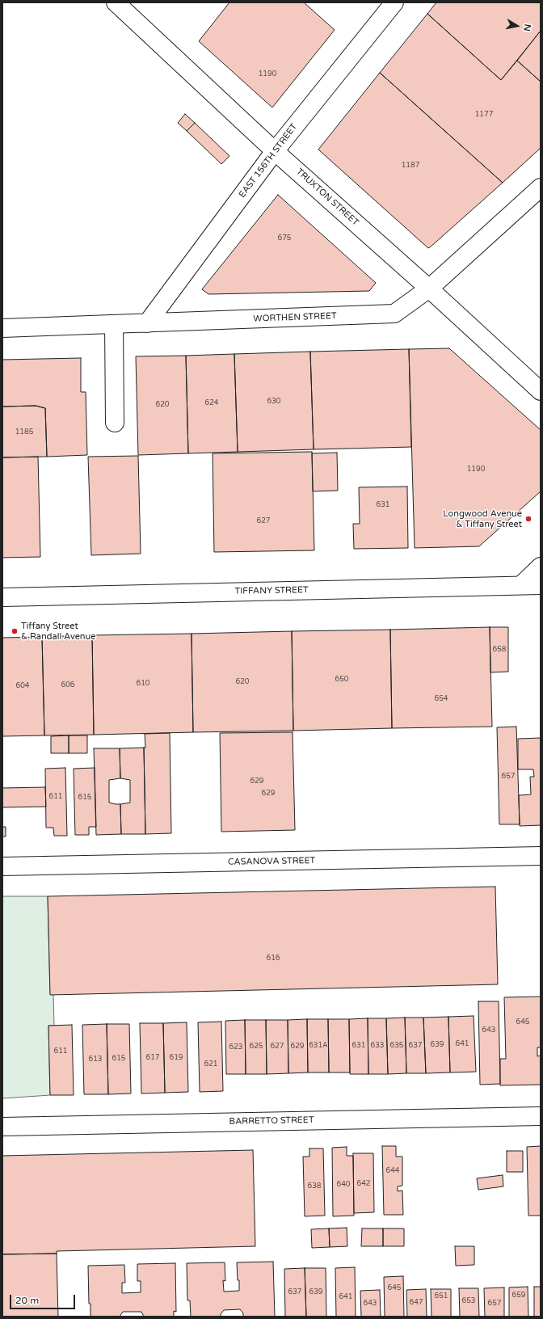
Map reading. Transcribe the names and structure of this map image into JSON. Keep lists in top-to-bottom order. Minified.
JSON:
{"streets":{"street":["EAST 156TH STREET","TRUXTON STREET","WORTHEN STREET","TIFFANY STREET","CASANOVA STREET","BARRETTO STREET"]},"crossings":[["EAST 156TH STREET","TRUXTON STREET"],["EAST 156TH STREET","WORTHEN STREET"],["TRUXTON STREET","WORTHEN STREET"]],"places":["Longwood Avenue & Tiffany Street","Tiffany Street & Randall Avenue"],"house_numbers":["1190","1177","1187","675","630","624","620","1185","1190","631","627","658","650","620","610","606","604","654","657","629","629","611","615","616","645","643","641","639","631A","631","633","635","637","625","627","629","623","611","617","619","615","613","621","644","642","640","638","645","637","639","659","651","641","653","647","643","657"],"scale_bar":"20 m","north":"right"}
